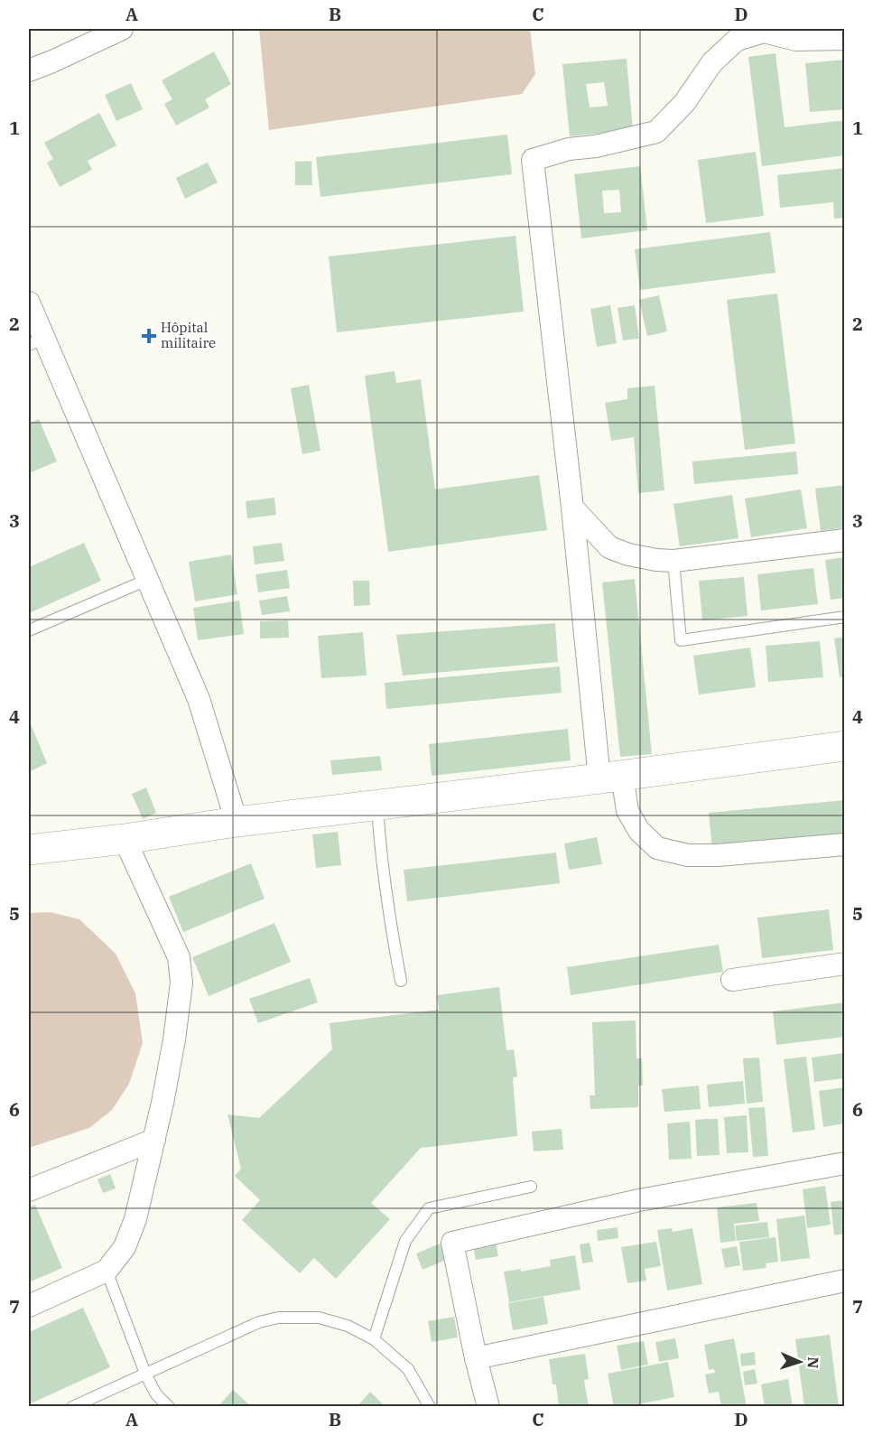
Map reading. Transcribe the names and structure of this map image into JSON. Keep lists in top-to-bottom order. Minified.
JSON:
{"places":{"health":["Hôpital militaire"]},"north":"right","grid":{"columns":["A","B","C","D"],"rows":["1","2","3","4","5","6","7"]}}
